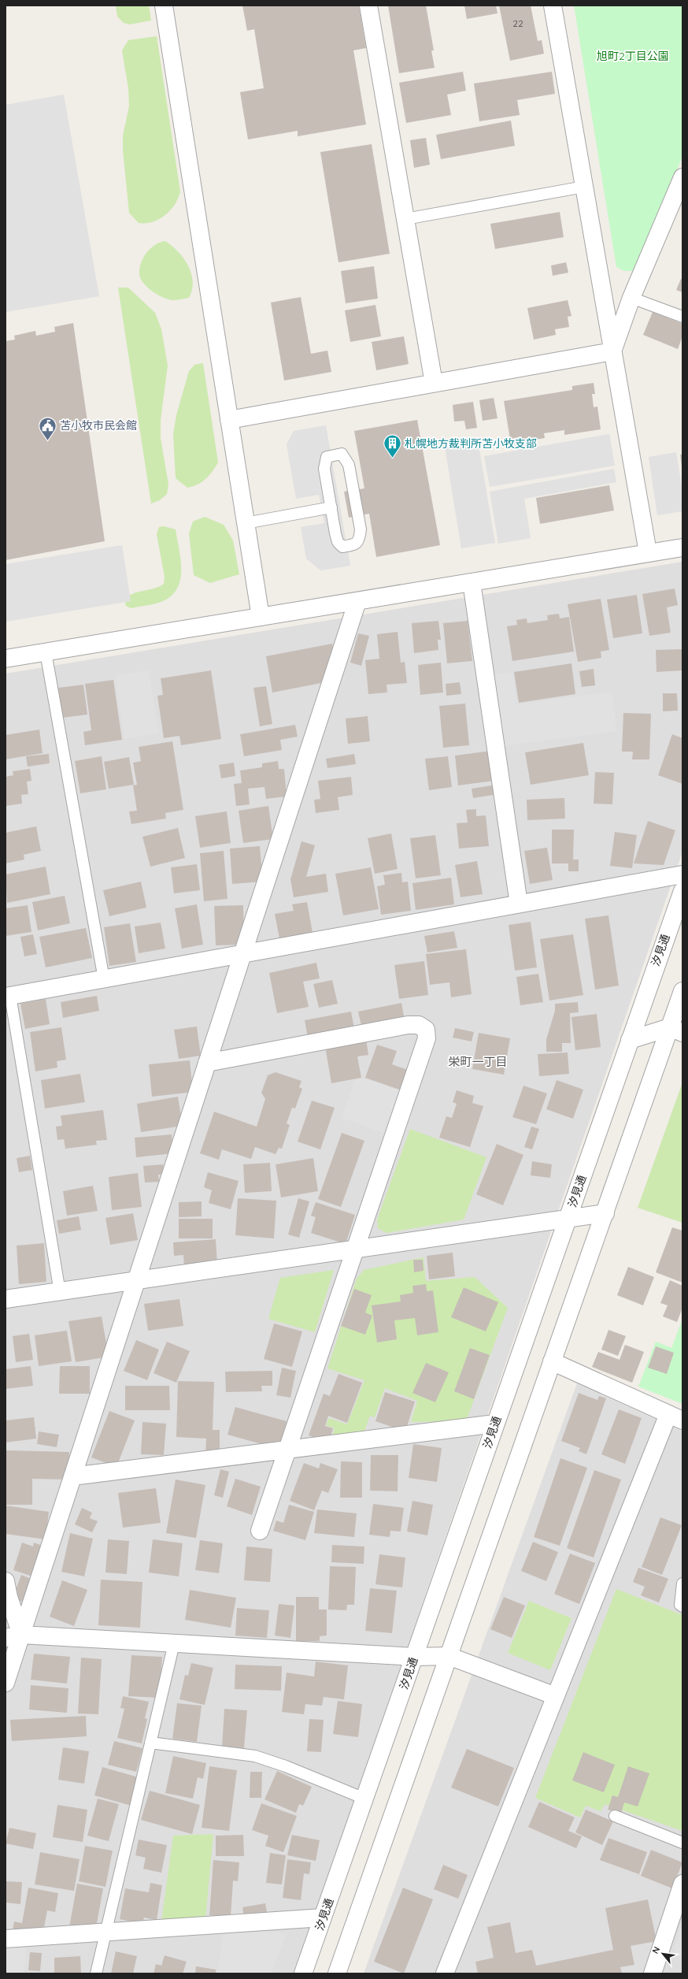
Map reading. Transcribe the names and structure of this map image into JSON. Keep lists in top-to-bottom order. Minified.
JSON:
{"streets":{"street":["汐見通"]},"districts":["栄町一丁目"],"parks":["旭町2丁目公園"],"places":{"public building":["苫小牧市民会館"],"building":["札幌地方裁判所苫小牧支部"]},"house_numbers":["22"],"north":"top left"}
